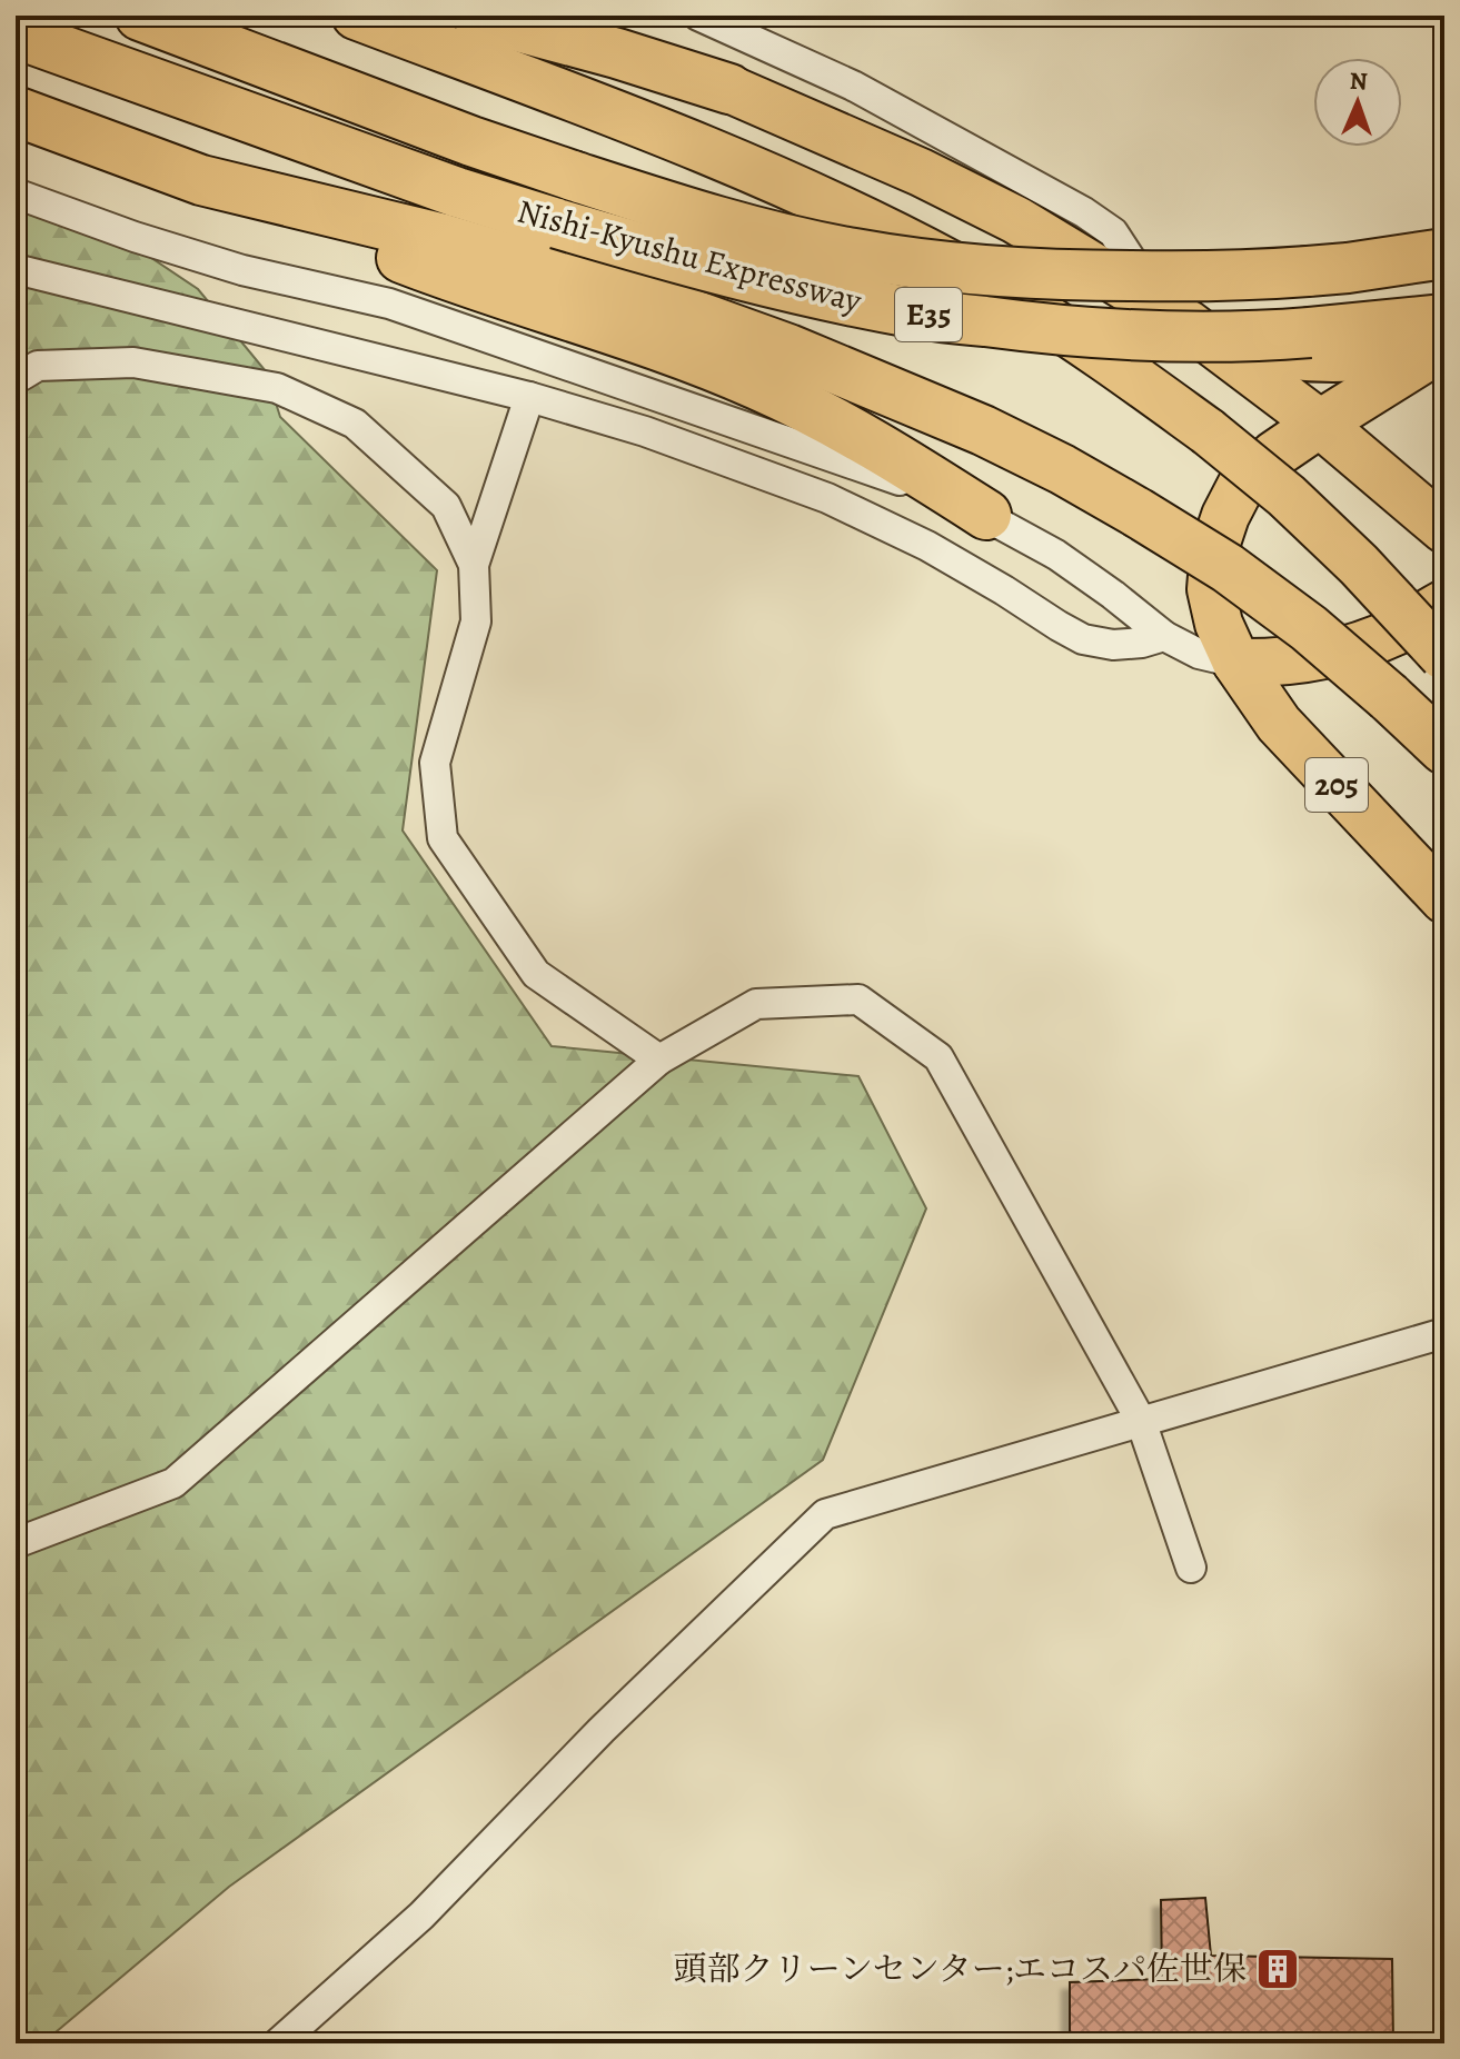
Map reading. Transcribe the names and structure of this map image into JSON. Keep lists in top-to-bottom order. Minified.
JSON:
{"streets":{"highway":["Nishi-Kyushu Expressway","E35","205"]},"places":{"building":["頭部クリーンセンター;エコスパ佐世保"]},"north":"top"}
